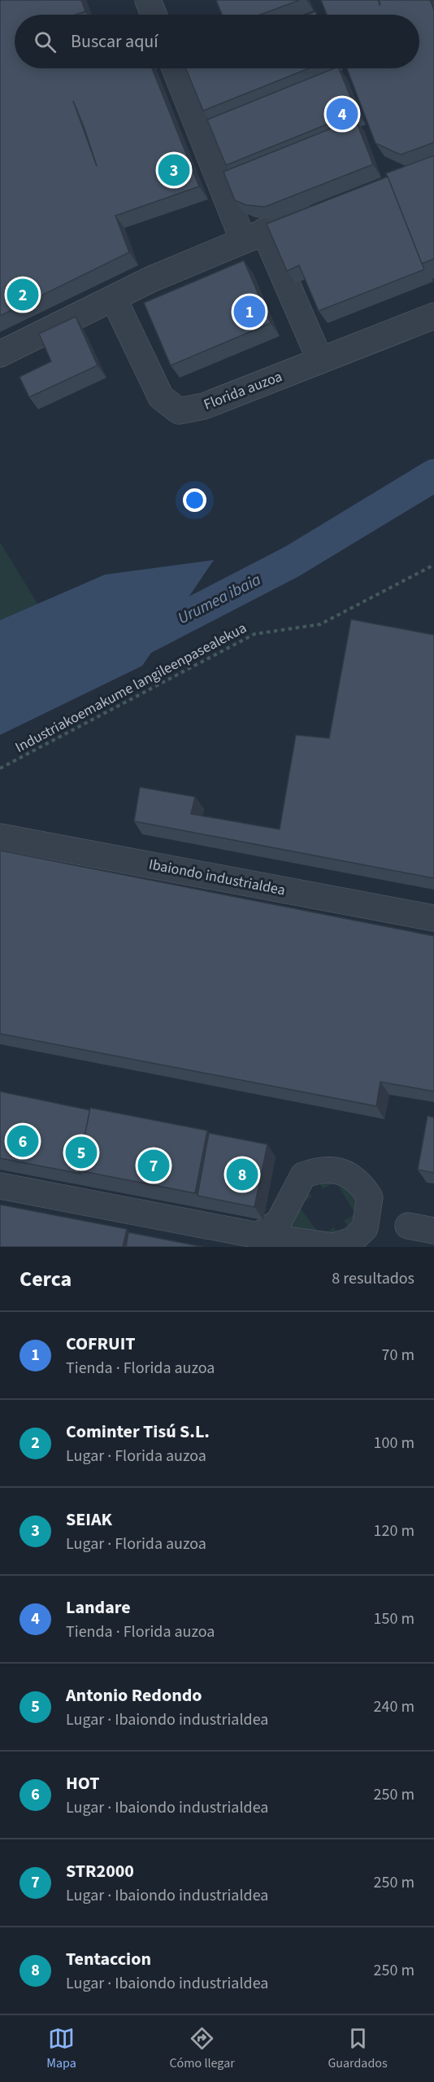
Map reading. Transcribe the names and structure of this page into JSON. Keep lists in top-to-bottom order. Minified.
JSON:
{"streets":{"street":["Florida auzoa","Ibaiondo industrialdea"],"path":["Industriakoemakume langileenpasealekua"]},"water":["Urumea ibaia"],"page":{"search":"Buscar aquí","pins":["4","3","2","1","6","5","7","8"],"heading":["Cerca","8 resultados"],"list":[{"mark":"1","name":"COFRUIT","note":"Tienda · Florida auzoa","value":"70 m"},{"mark":"2","name":"Cominter Tisú S.L.","note":"Lugar · Florida auzoa","value":"100 m"},{"mark":"3","name":"SEIAK","note":"Lugar · Florida auzoa","value":"120 m"},{"mark":"4","name":"Landare","note":"Tienda · Florida auzoa","value":"150 m"},{"mark":"5","name":"Antonio Redondo","note":"Lugar · Ibaiondo industrialdea","value":"240 m"},{"mark":"6","name":"HOT","note":"Lugar · Ibaiondo industrialdea","value":"250 m"},{"mark":"7","name":"STR2000","note":"Lugar · Ibaiondo industrialdea","value":"250 m"},{"mark":"8","name":"Tentaccion","note":"Lugar · Ibaiondo industrialdea","value":"250 m"}],"nav":["Mapa","Cómo llegar","Guardados"]}}
